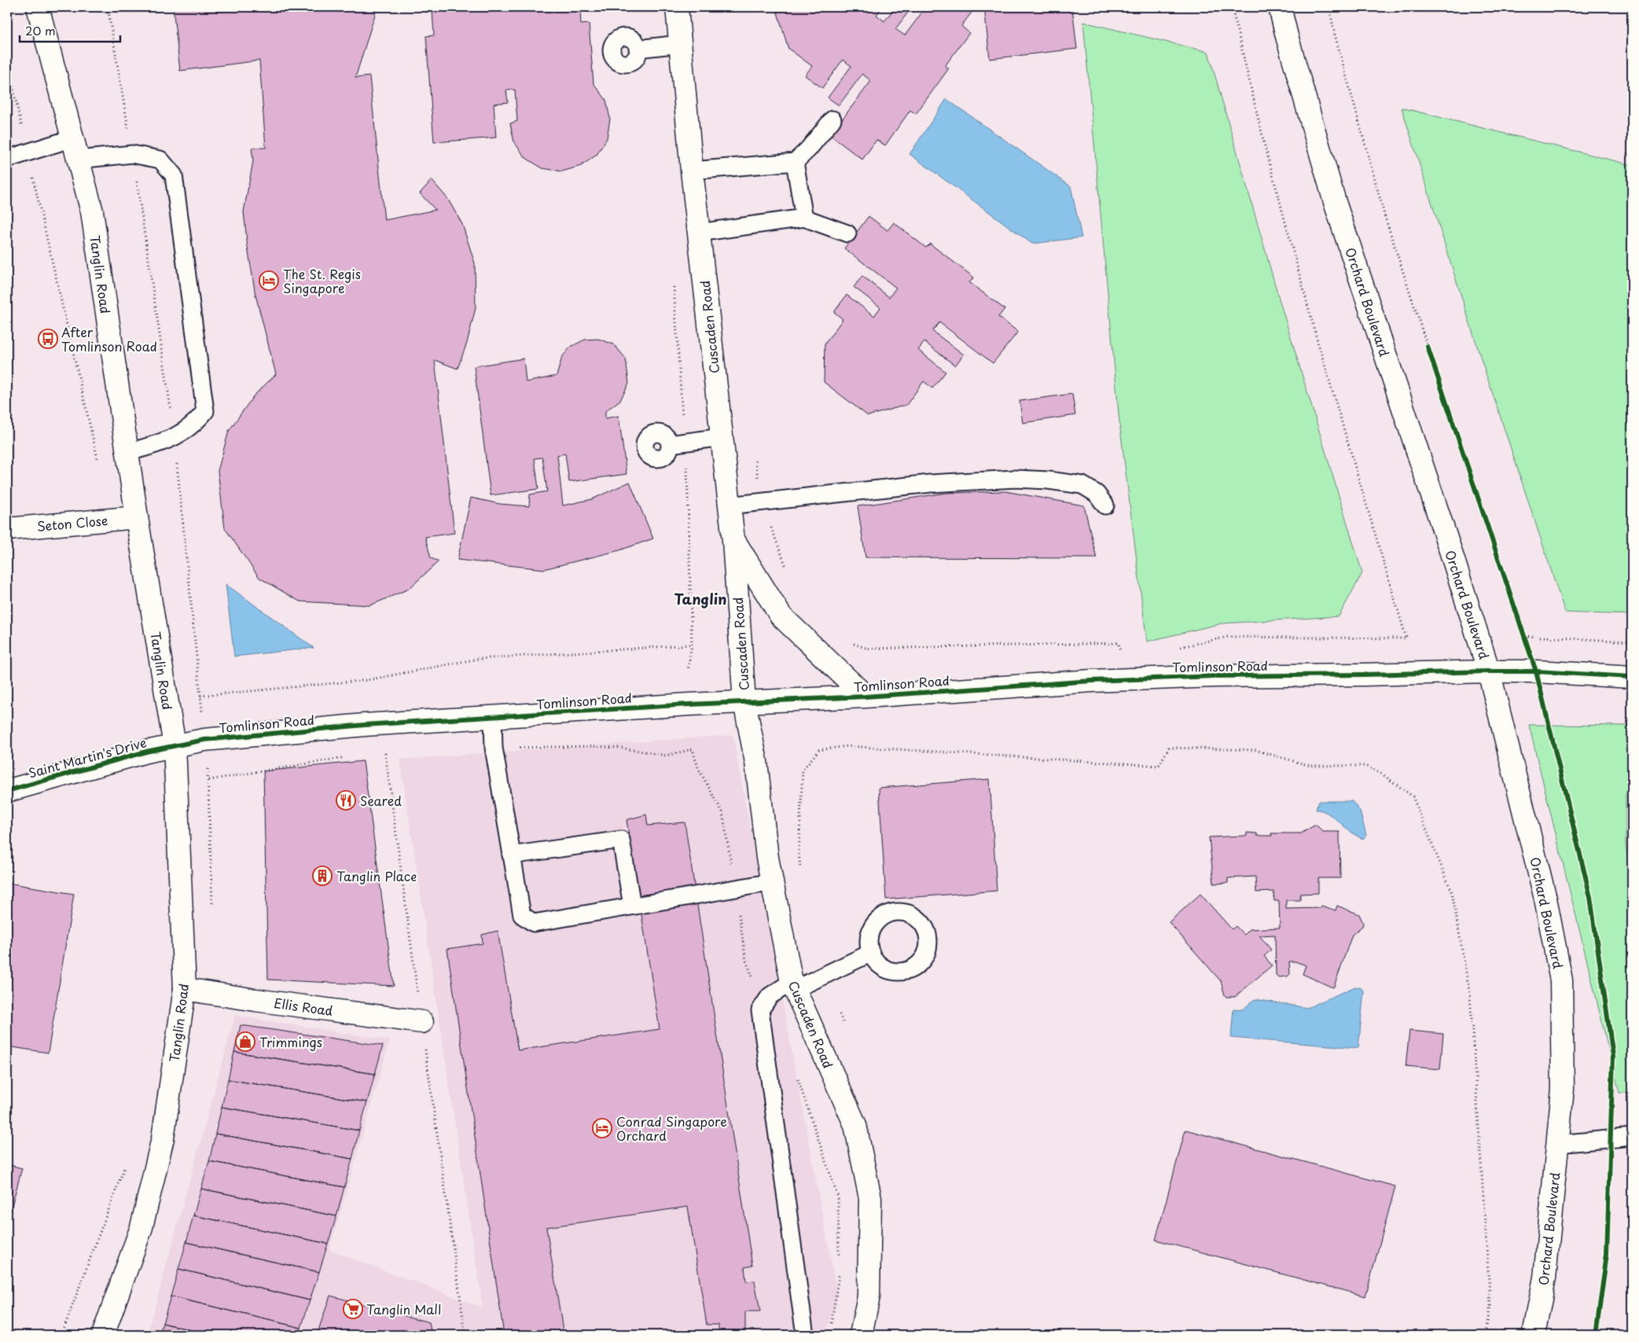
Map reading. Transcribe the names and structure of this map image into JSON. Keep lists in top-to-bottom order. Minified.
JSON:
{"streets":{"street":["Tanglin Road","Orchard Boulevard","Cuscaden Road","Seton Close","Tomlinson Road","Saint Martin's Drive","Ellis Road"]},"crossings":[["Tanglin Road","Seton Close"],["Tanglin Road","Tomlinson Road"],["Tanglin Road","Saint Martin's Drive"],["Tanglin Road","Ellis Road"],["Orchard Boulevard","Tomlinson Road"],["Cuscaden Road","Tomlinson Road"],["Tomlinson Road","Saint Martin's Drive"]],"districts":["Tanglin"],"places":{"hotel":["The St. Regis Singapore","Conrad Singapore Orchard"],"bus stop":["After Tomlinson Road"],"restaurant":["Seared"],"building":["Tanglin Place"],"shop":["Trimmings"],"supermarket":["Tanglin Mall"]},"scale_bar":"20 m"}
